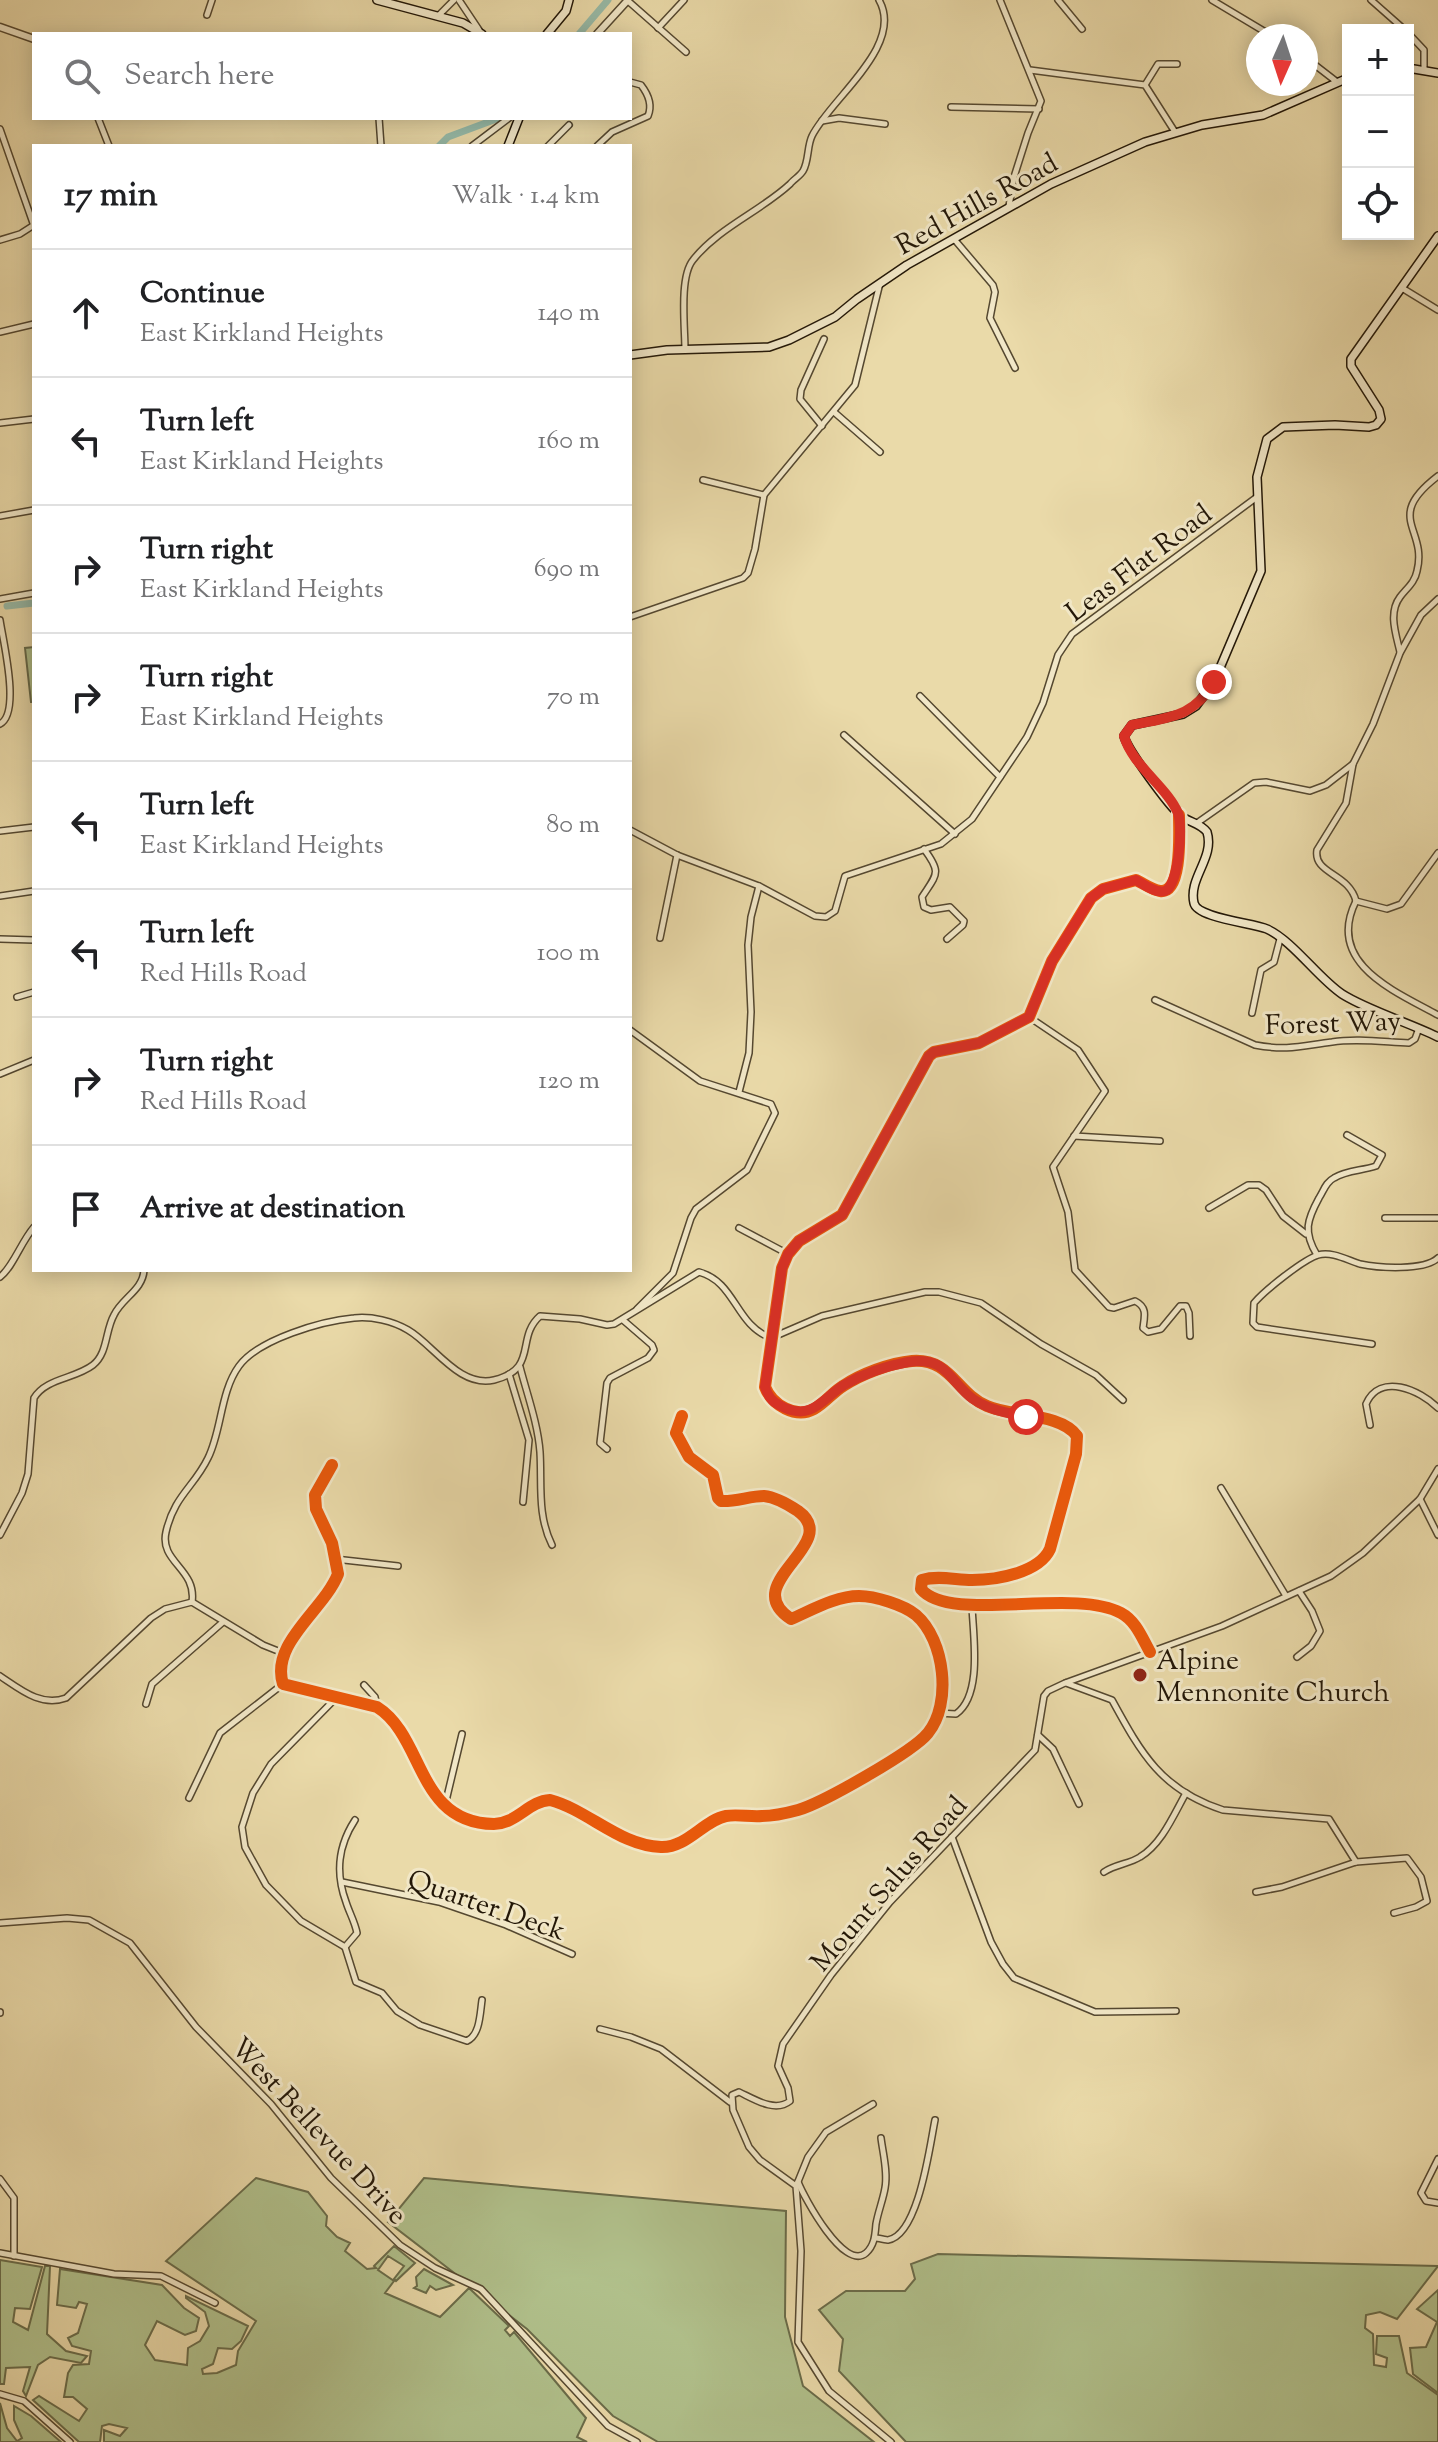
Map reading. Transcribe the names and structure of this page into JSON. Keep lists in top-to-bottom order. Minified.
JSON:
{"streets":{"main road":["Red Hills Road"],"street":["Leas Flat Road","Forest Way","Mount Salus Road","Quarter Deck","West Bellevue Drive"]},"places":["Alpine Mennonite Church"],"north":"bottom","page":{"map_buttons":["+","−"],"search":"Search here","heading":["17 min","Walk · 1.4 km"],"list":[["Continue","East Kirkland Heights","140 m"],["Turn left","East Kirkland Heights","160 m"],["Turn right","East Kirkland Heights","690 m"],["Turn right","East Kirkland Heights","70 m"],["Turn left","East Kirkland Heights","80 m"],["Turn left","Red Hills Road","100 m"],["Turn right","Red Hills Road","120 m"],"Arrive at destination"]}}
